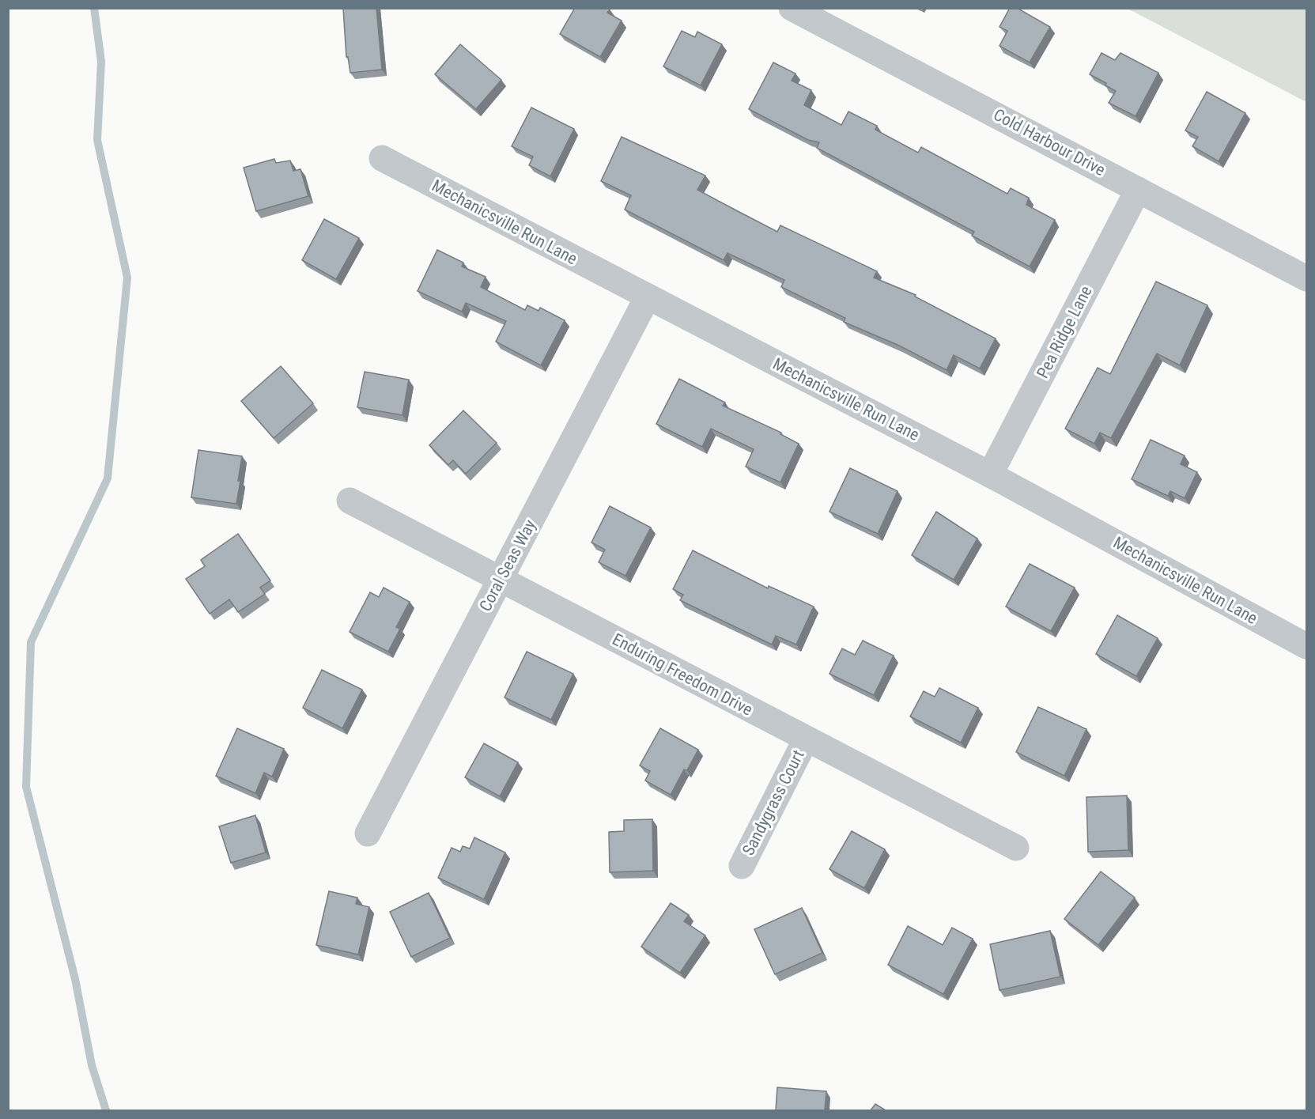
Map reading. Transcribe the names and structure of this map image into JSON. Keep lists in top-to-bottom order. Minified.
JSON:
{"streets":{"street":["Cold Harbour Drive","Mechanicsville Run Lane","Pea Ridge Lane","Coral Seas Way","Enduring Freedom Drive","Sandygrass Court"]},"crossings":[["Cold Harbour Drive","Pea Ridge Lane"],["Mechanicsville Run Lane","Pea Ridge Lane"],["Mechanicsville Run Lane","Coral Seas Way"],["Coral Seas Way","Enduring Freedom Drive"],["Enduring Freedom Drive","Sandygrass Court"]]}
